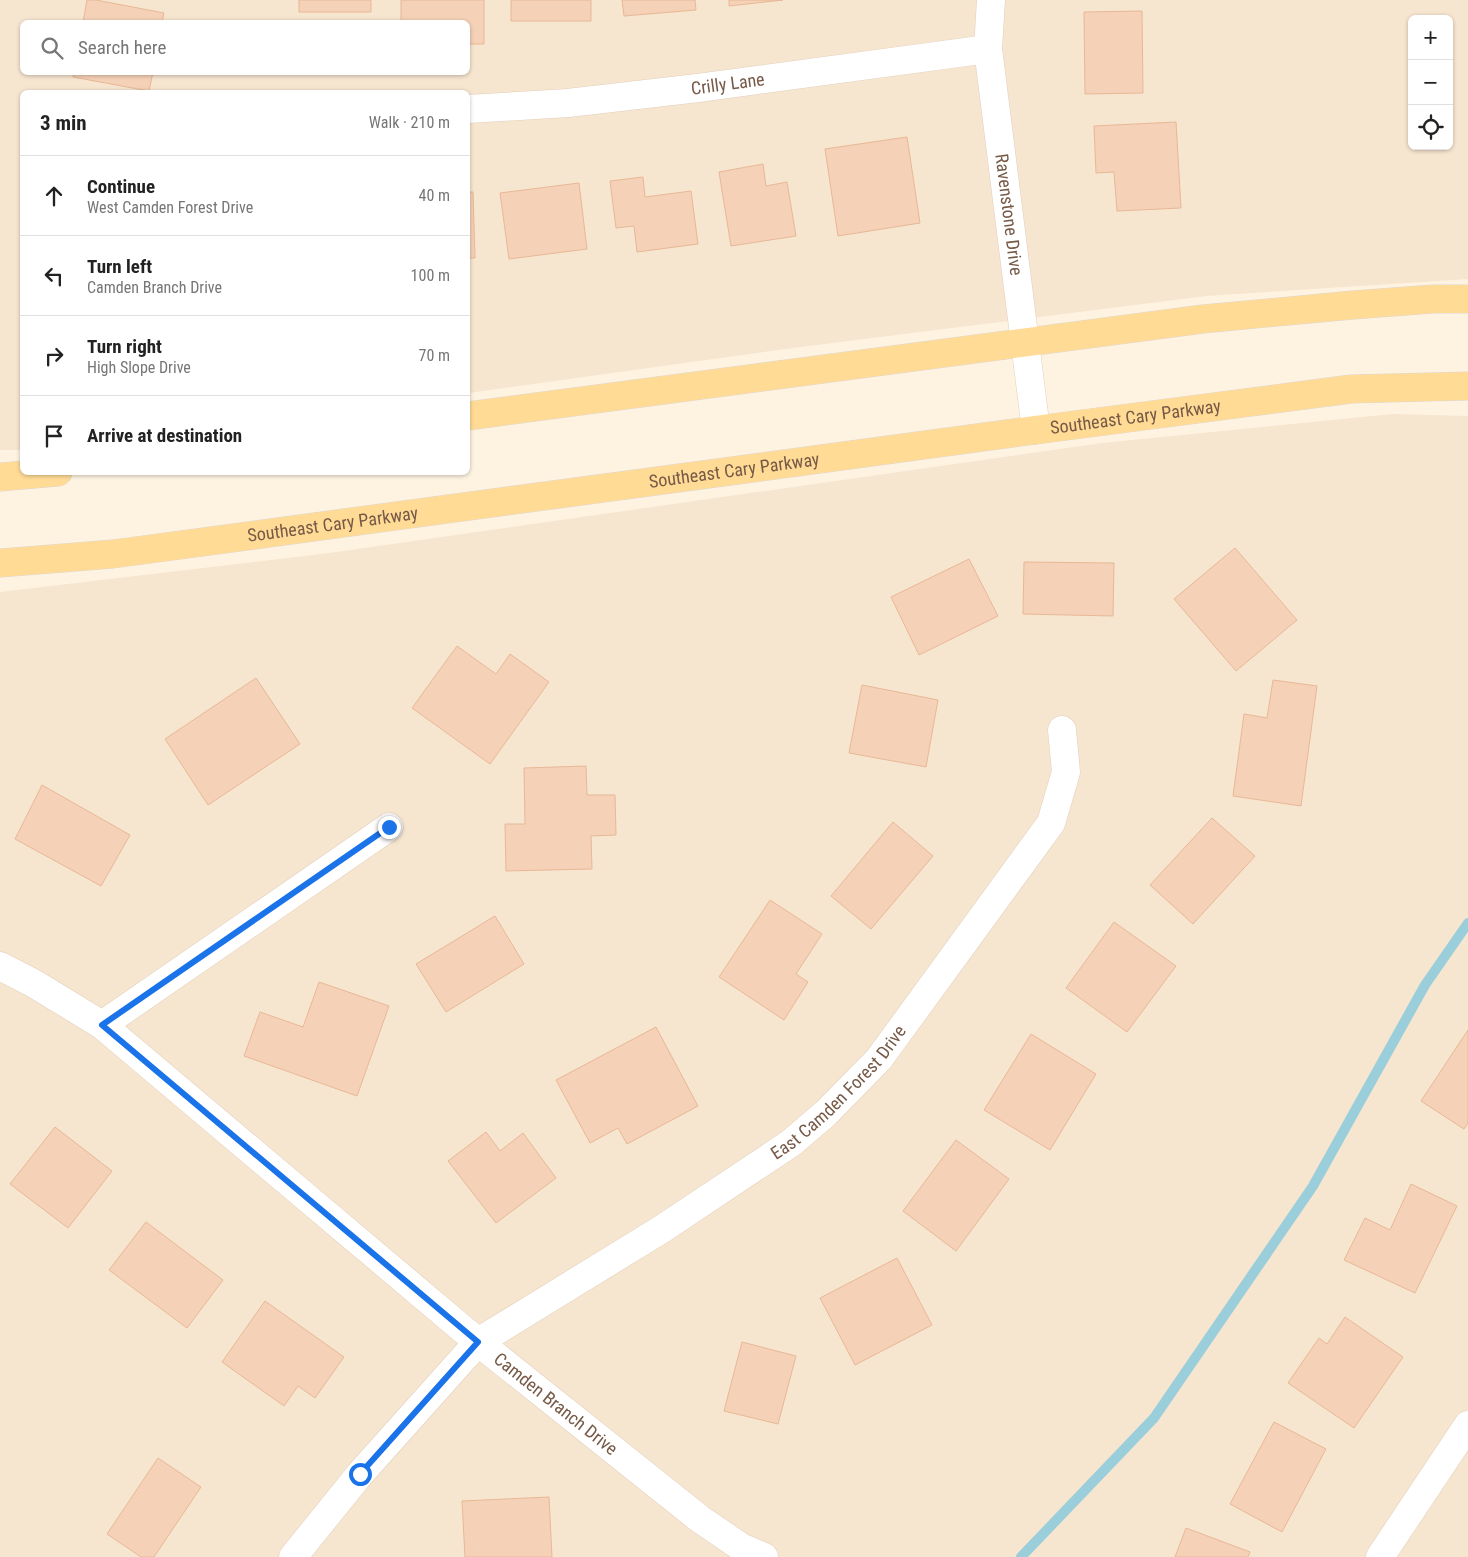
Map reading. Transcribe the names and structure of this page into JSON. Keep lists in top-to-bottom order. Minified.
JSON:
{"streets":{"main road":["Southeast Cary Parkway"],"street":["Crilly Lane","Ravenstone Drive","East Camden Forest Drive","Camden Branch Drive"]},"crossings":[["Crilly Lane","Ravenstone Drive"],["Ravenstone Drive","Southeast Cary Parkway"],["East Camden Forest Drive","Camden Branch Drive"]],"page":{"map_buttons":["+","−"],"search":"Search here","heading":["3 min","Walk · 210 m"],"list":[["Continue","West Camden Forest Drive","40 m"],["Turn left","Camden Branch Drive","100 m"],["Turn right","High Slope Drive","70 m"],"Arrive at destination"]}}
